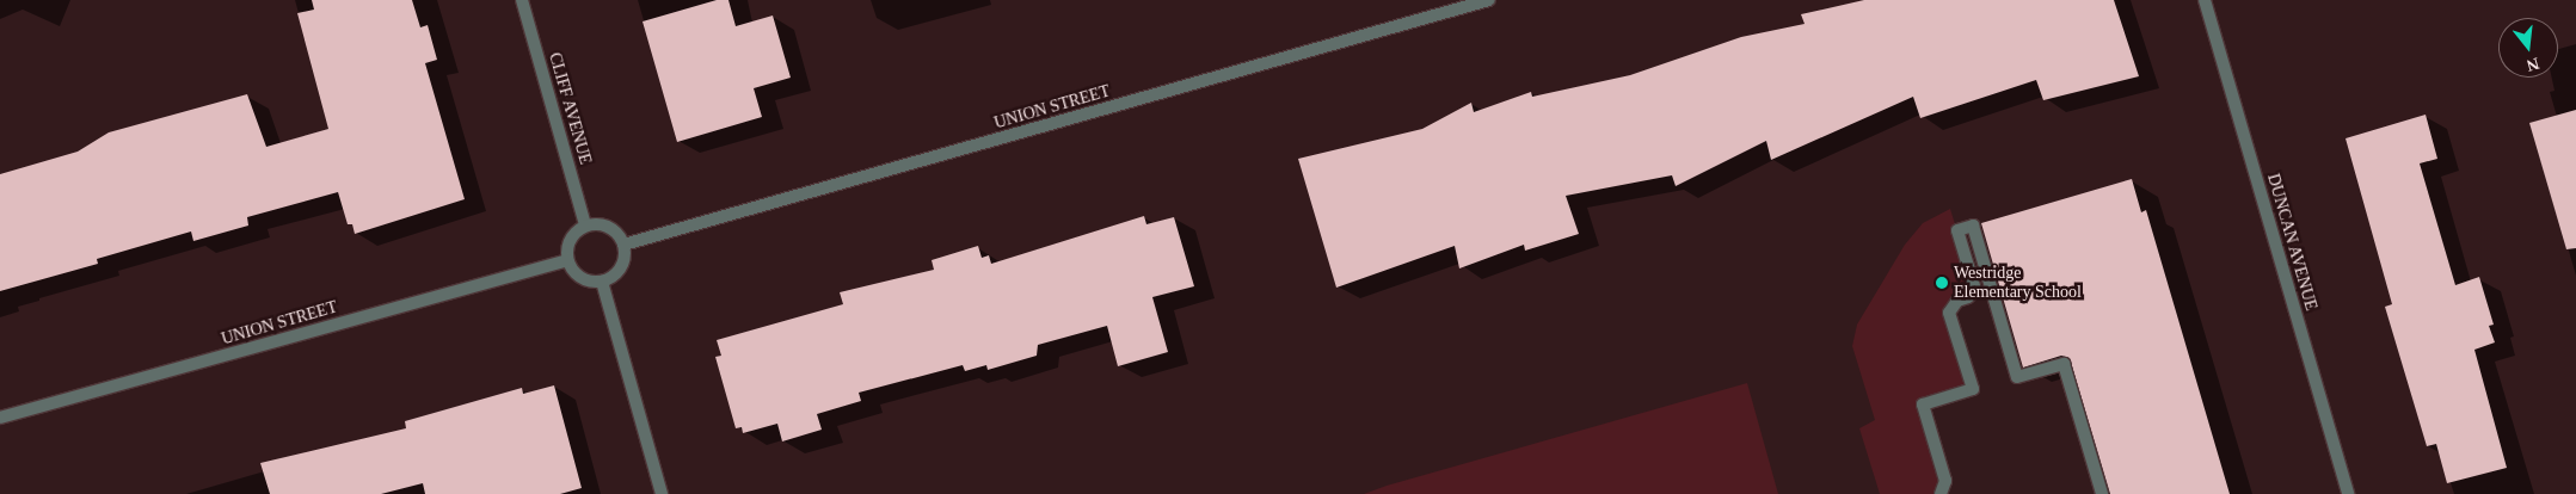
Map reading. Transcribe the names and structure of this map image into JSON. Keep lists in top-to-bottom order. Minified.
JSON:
{"streets":{"street":["UNION STREET","CLIFF AVENUE","DUNCAN AVENUE"]},"crossings":[["UNION STREET","CLIFF AVENUE"]],"places":["Westridge Elementary School"],"north":"bottom"}
